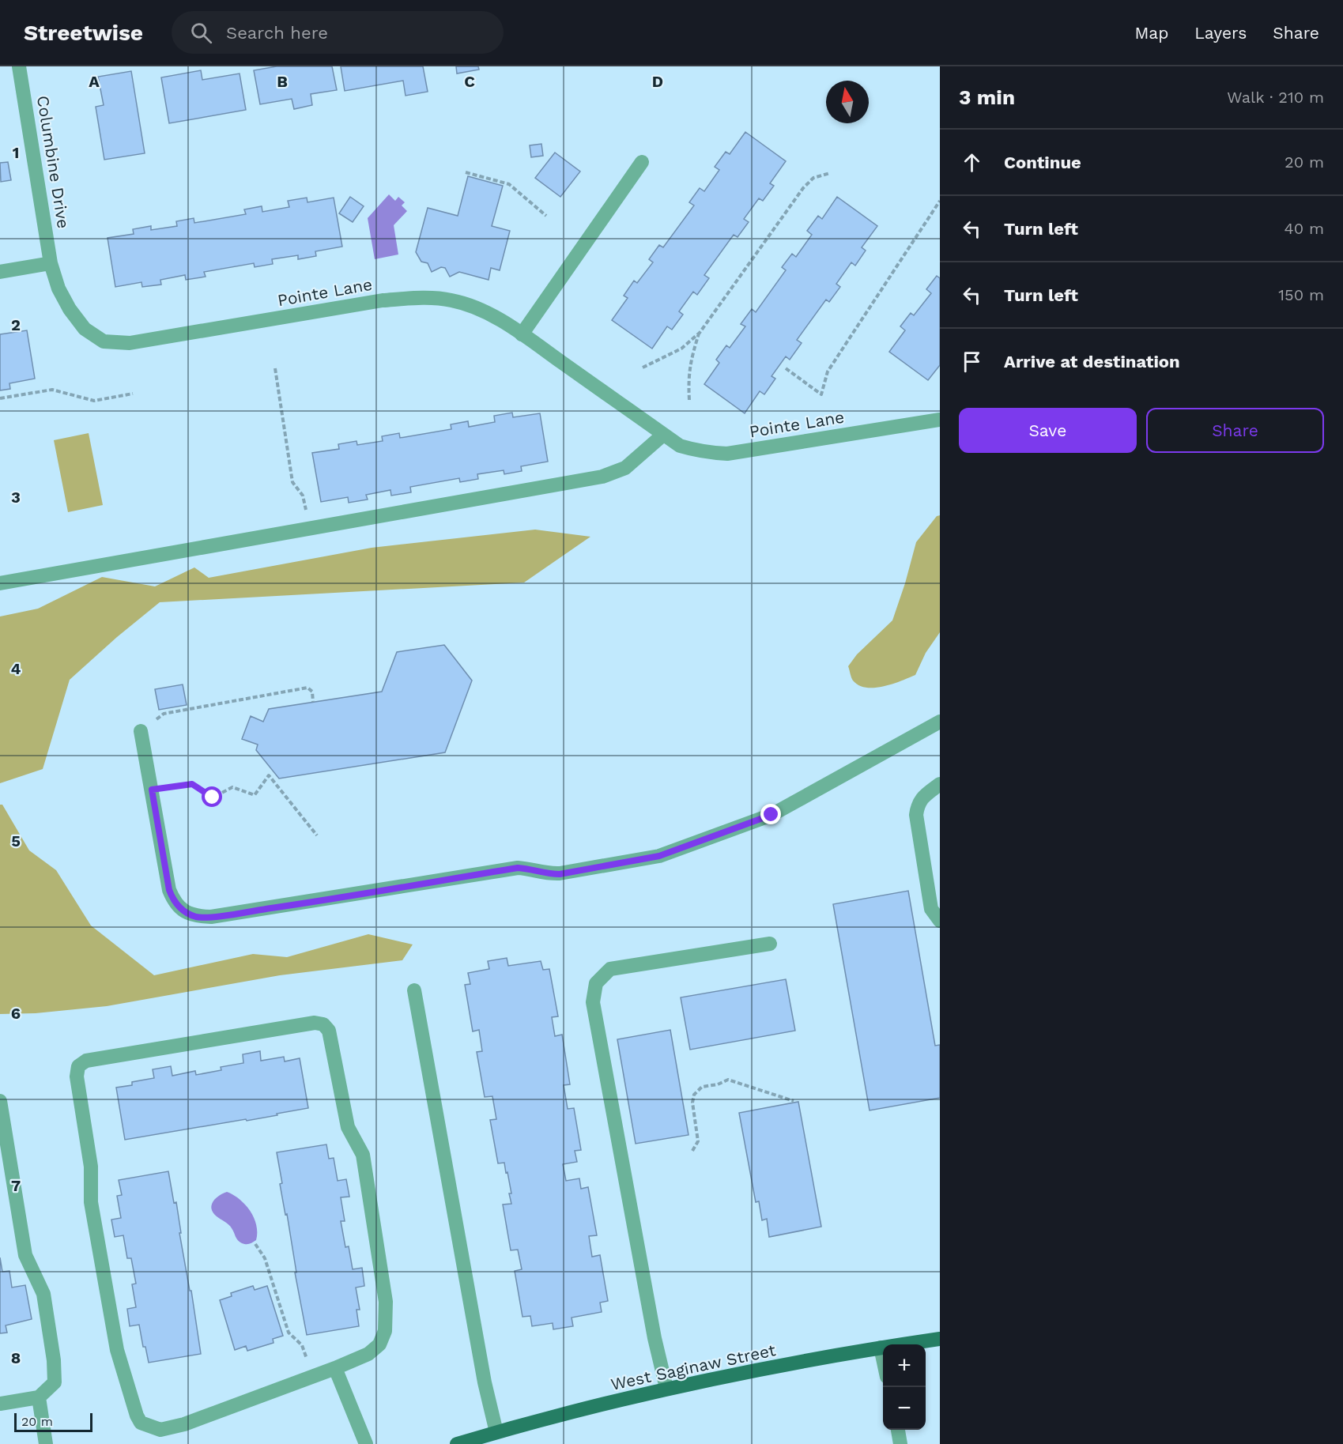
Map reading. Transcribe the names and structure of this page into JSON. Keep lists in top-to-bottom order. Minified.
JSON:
{"streets":{"main road":["West Saginaw Street"],"street":["Columbine Drive","Pointe Lane"]},"crossings":[["Columbine Drive","Pointe Lane"]],"scale_bar":"20 m","north":"top","page":{"header":"Streetwise","search":"Search here","nav":["Map","Layers","Share"],"heading":["3 min","Walk · 210 m"],"list":[["Continue","20 m"],["Turn left","40 m"],["Turn left","150 m"],"Arrive at destination"],"buttons":["Save","Share"],"map_buttons":["+","−"],"scale":"20 m"},"grid":{"columns":["A","B","C","D"],"rows":["1","2","3","4","5","6","7","8"]}}
